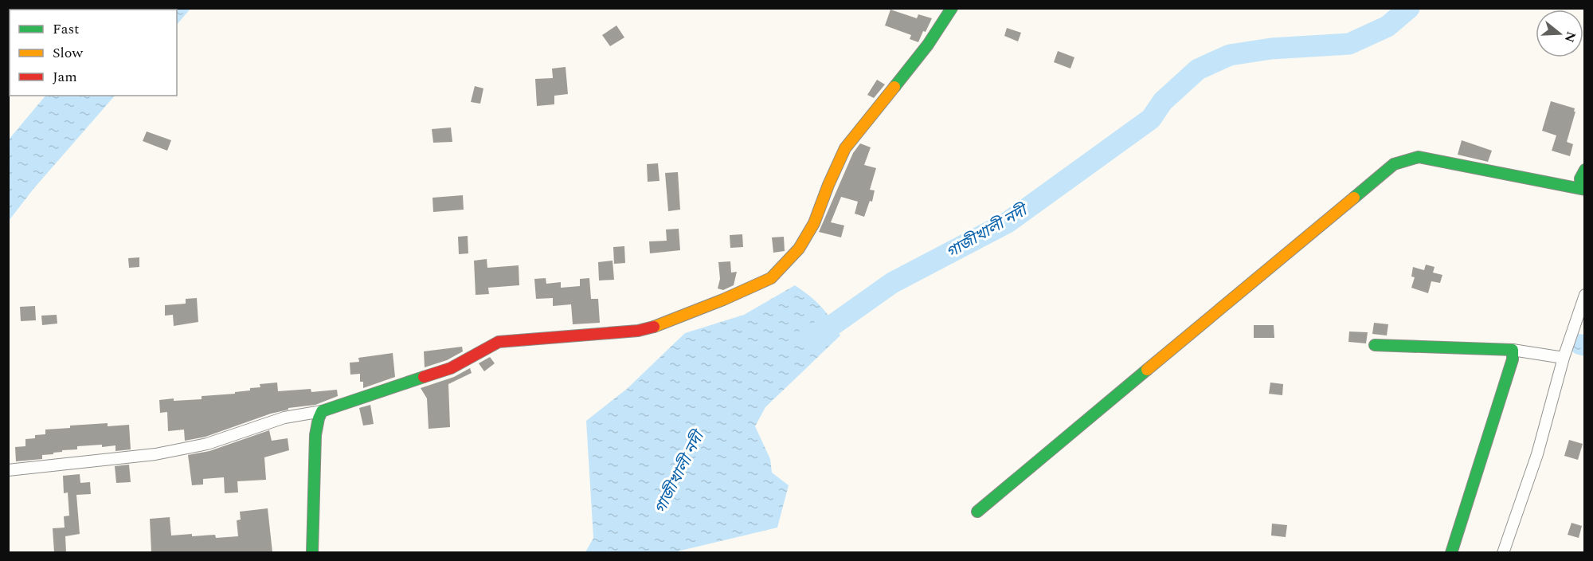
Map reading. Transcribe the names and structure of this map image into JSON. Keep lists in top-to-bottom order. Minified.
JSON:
{"water":["গাজীখালী নদী"],"legend":["Fast","Slow","Jam"],"north":"right"}
